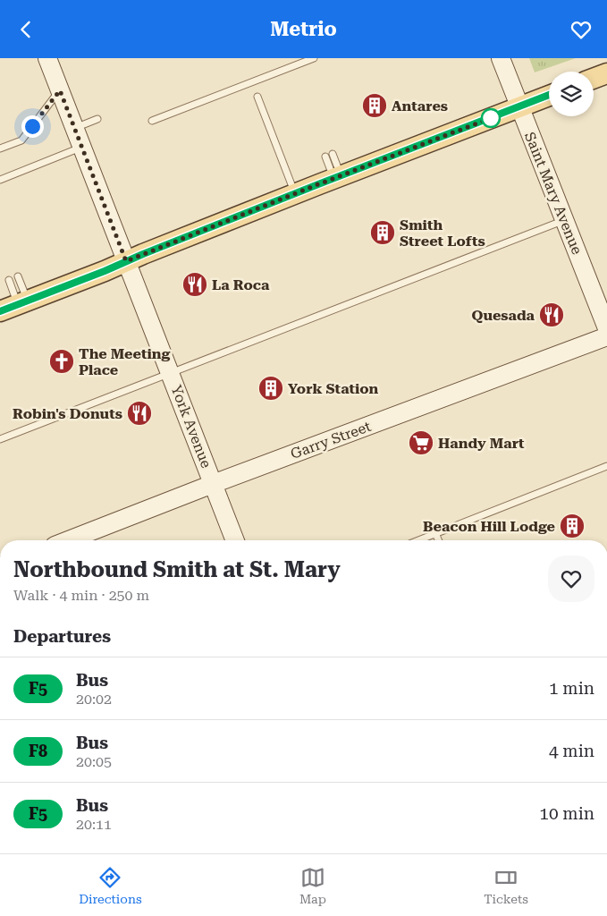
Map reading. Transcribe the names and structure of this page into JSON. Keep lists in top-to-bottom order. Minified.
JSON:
{"streets":{"main road":["Saint Mary Avenue","York Avenue","Garry Street"]},"crossings":[["York Avenue","Garry Street"]],"places":{"building":["Antares","Smith Street Lofts","York Station","Beacon Hill Lodge"],"restaurant":["La Roca","Quesada","Robin's Donuts"],"church":["The Meeting Place"],"supermarket":["Handy Mart"]},"lines":["bus line F5"],"page":{"header":"Metrio","heading":[["Northbound Smith at St. Mary","Walk · 4 min · 250 m"],"Departures"],"list":[{"mark":"F5","name":"Bus","note":"20:02","value":"1 min"},{"mark":"F8","name":"Bus","note":"20:05","value":"4 min"},{"mark":"F5","name":"Bus","note":"20:11","value":"10 min"}],"tabs":["Directions","Map","Tickets"]}}
